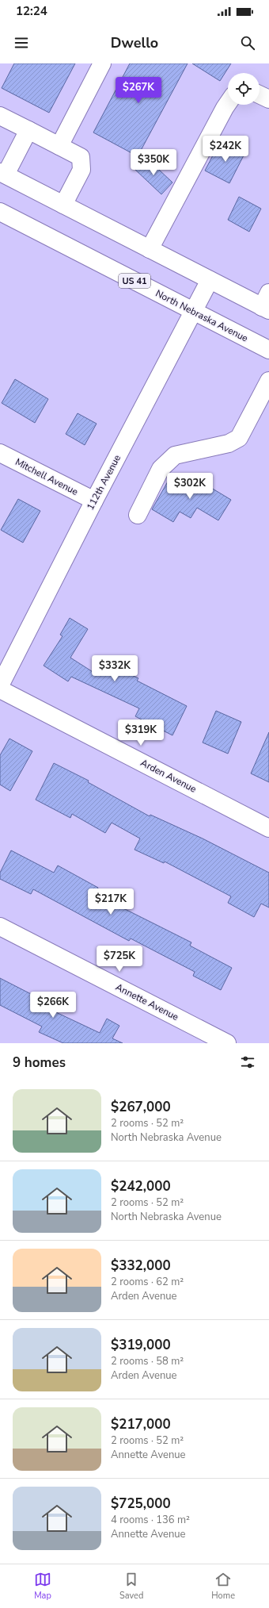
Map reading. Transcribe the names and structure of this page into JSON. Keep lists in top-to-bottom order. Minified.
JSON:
{"streets":{"street":["US 41","North Nebraska Avenue","Mitchell Avenue","112th Avenue","Arden Avenue","Annette Avenue"]},"crossings":[["North Nebraska Avenue","112th Avenue"],["Mitchell Avenue","112th Avenue"]],"page":{"status":"12:24","header":"Dwello","price":["$267K","$242K","$350K","$302K","$332K","$319K","$217K","$725K","$266K"],"heading":"9 homes","list":[{"name":"$267,000","note":"2 rooms · 52 m² · North Nebraska Avenue"},{"name":"$242,000","note":"2 rooms · 52 m² · North Nebraska Avenue"},{"name":"$332,000","note":"2 rooms · 62 m² · Arden Avenue"},{"name":"$319,000","note":"2 rooms · 58 m² · Arden Avenue"},{"name":"$217,000","note":"2 rooms · 52 m² · Annette Avenue"},{"name":"$725,000","note":"4 rooms · 136 m² · Annette Avenue"}],"tabs":["Map","Saved","Home"]}}
